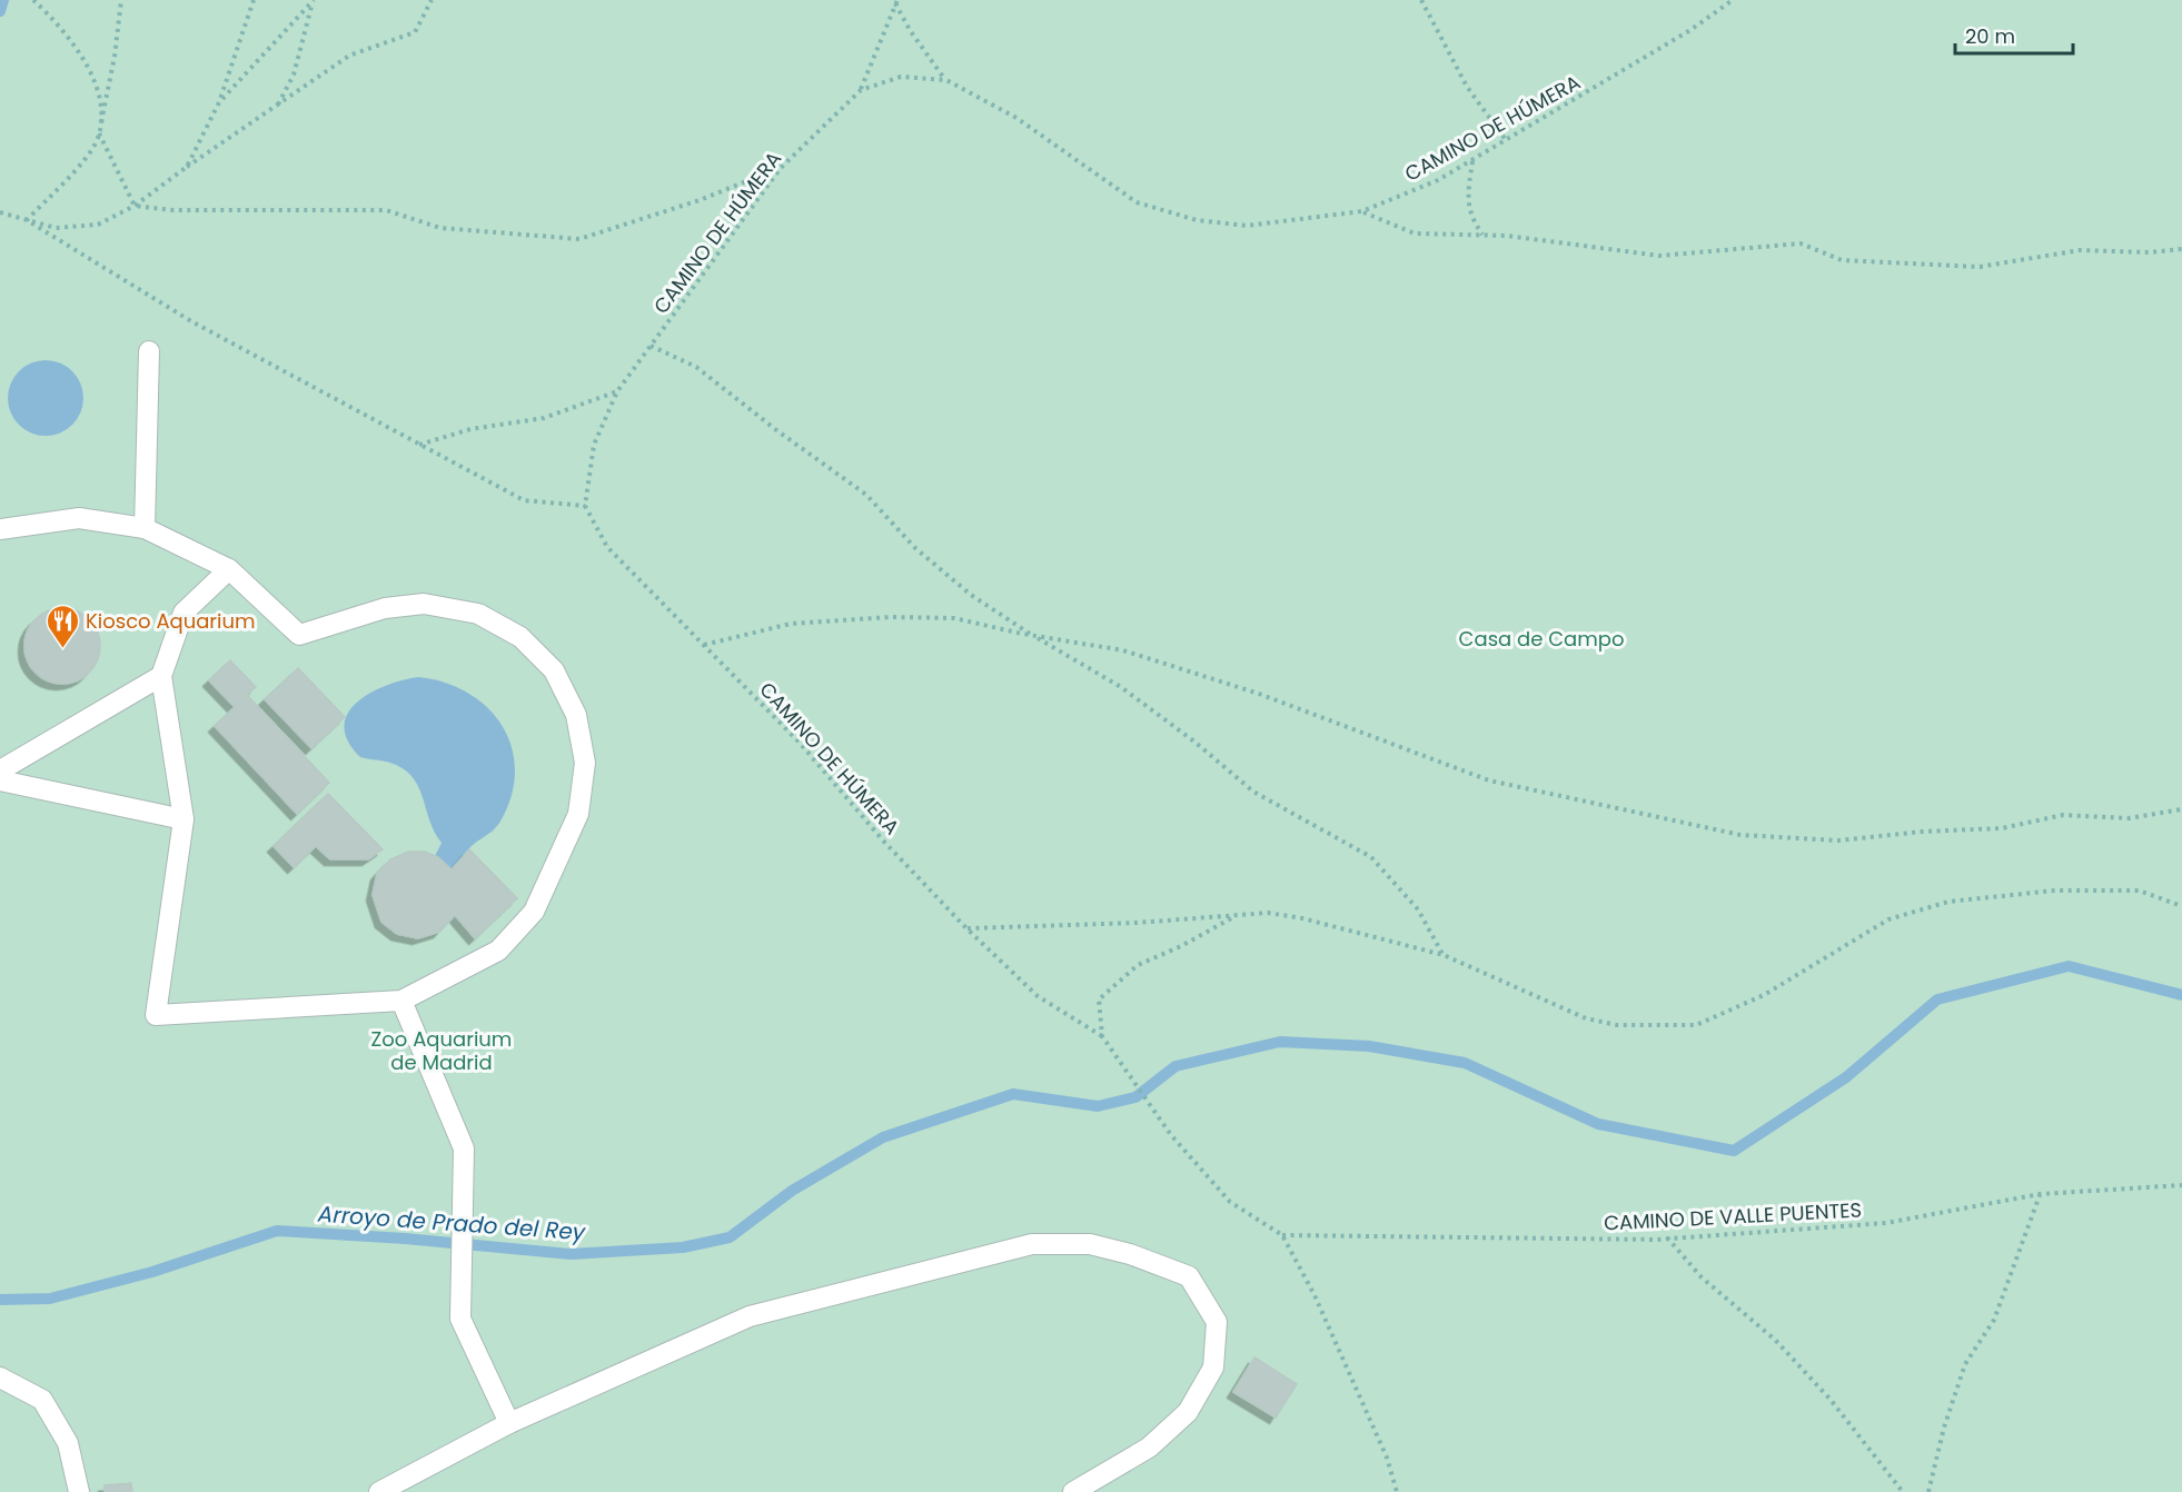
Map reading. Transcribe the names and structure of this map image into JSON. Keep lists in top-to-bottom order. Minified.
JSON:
{"streets":{"path":["CAMINO DE HÚMERA","CAMINO DE VALLE PUENTES"]},"water":["Arroyo de Prado del Rey"],"parks":["Casa de Campo","Zoo Aquarium de Madrid"],"places":{"restaurant":["Kiosco Aquarium"]},"scale_bar":"20 m"}
